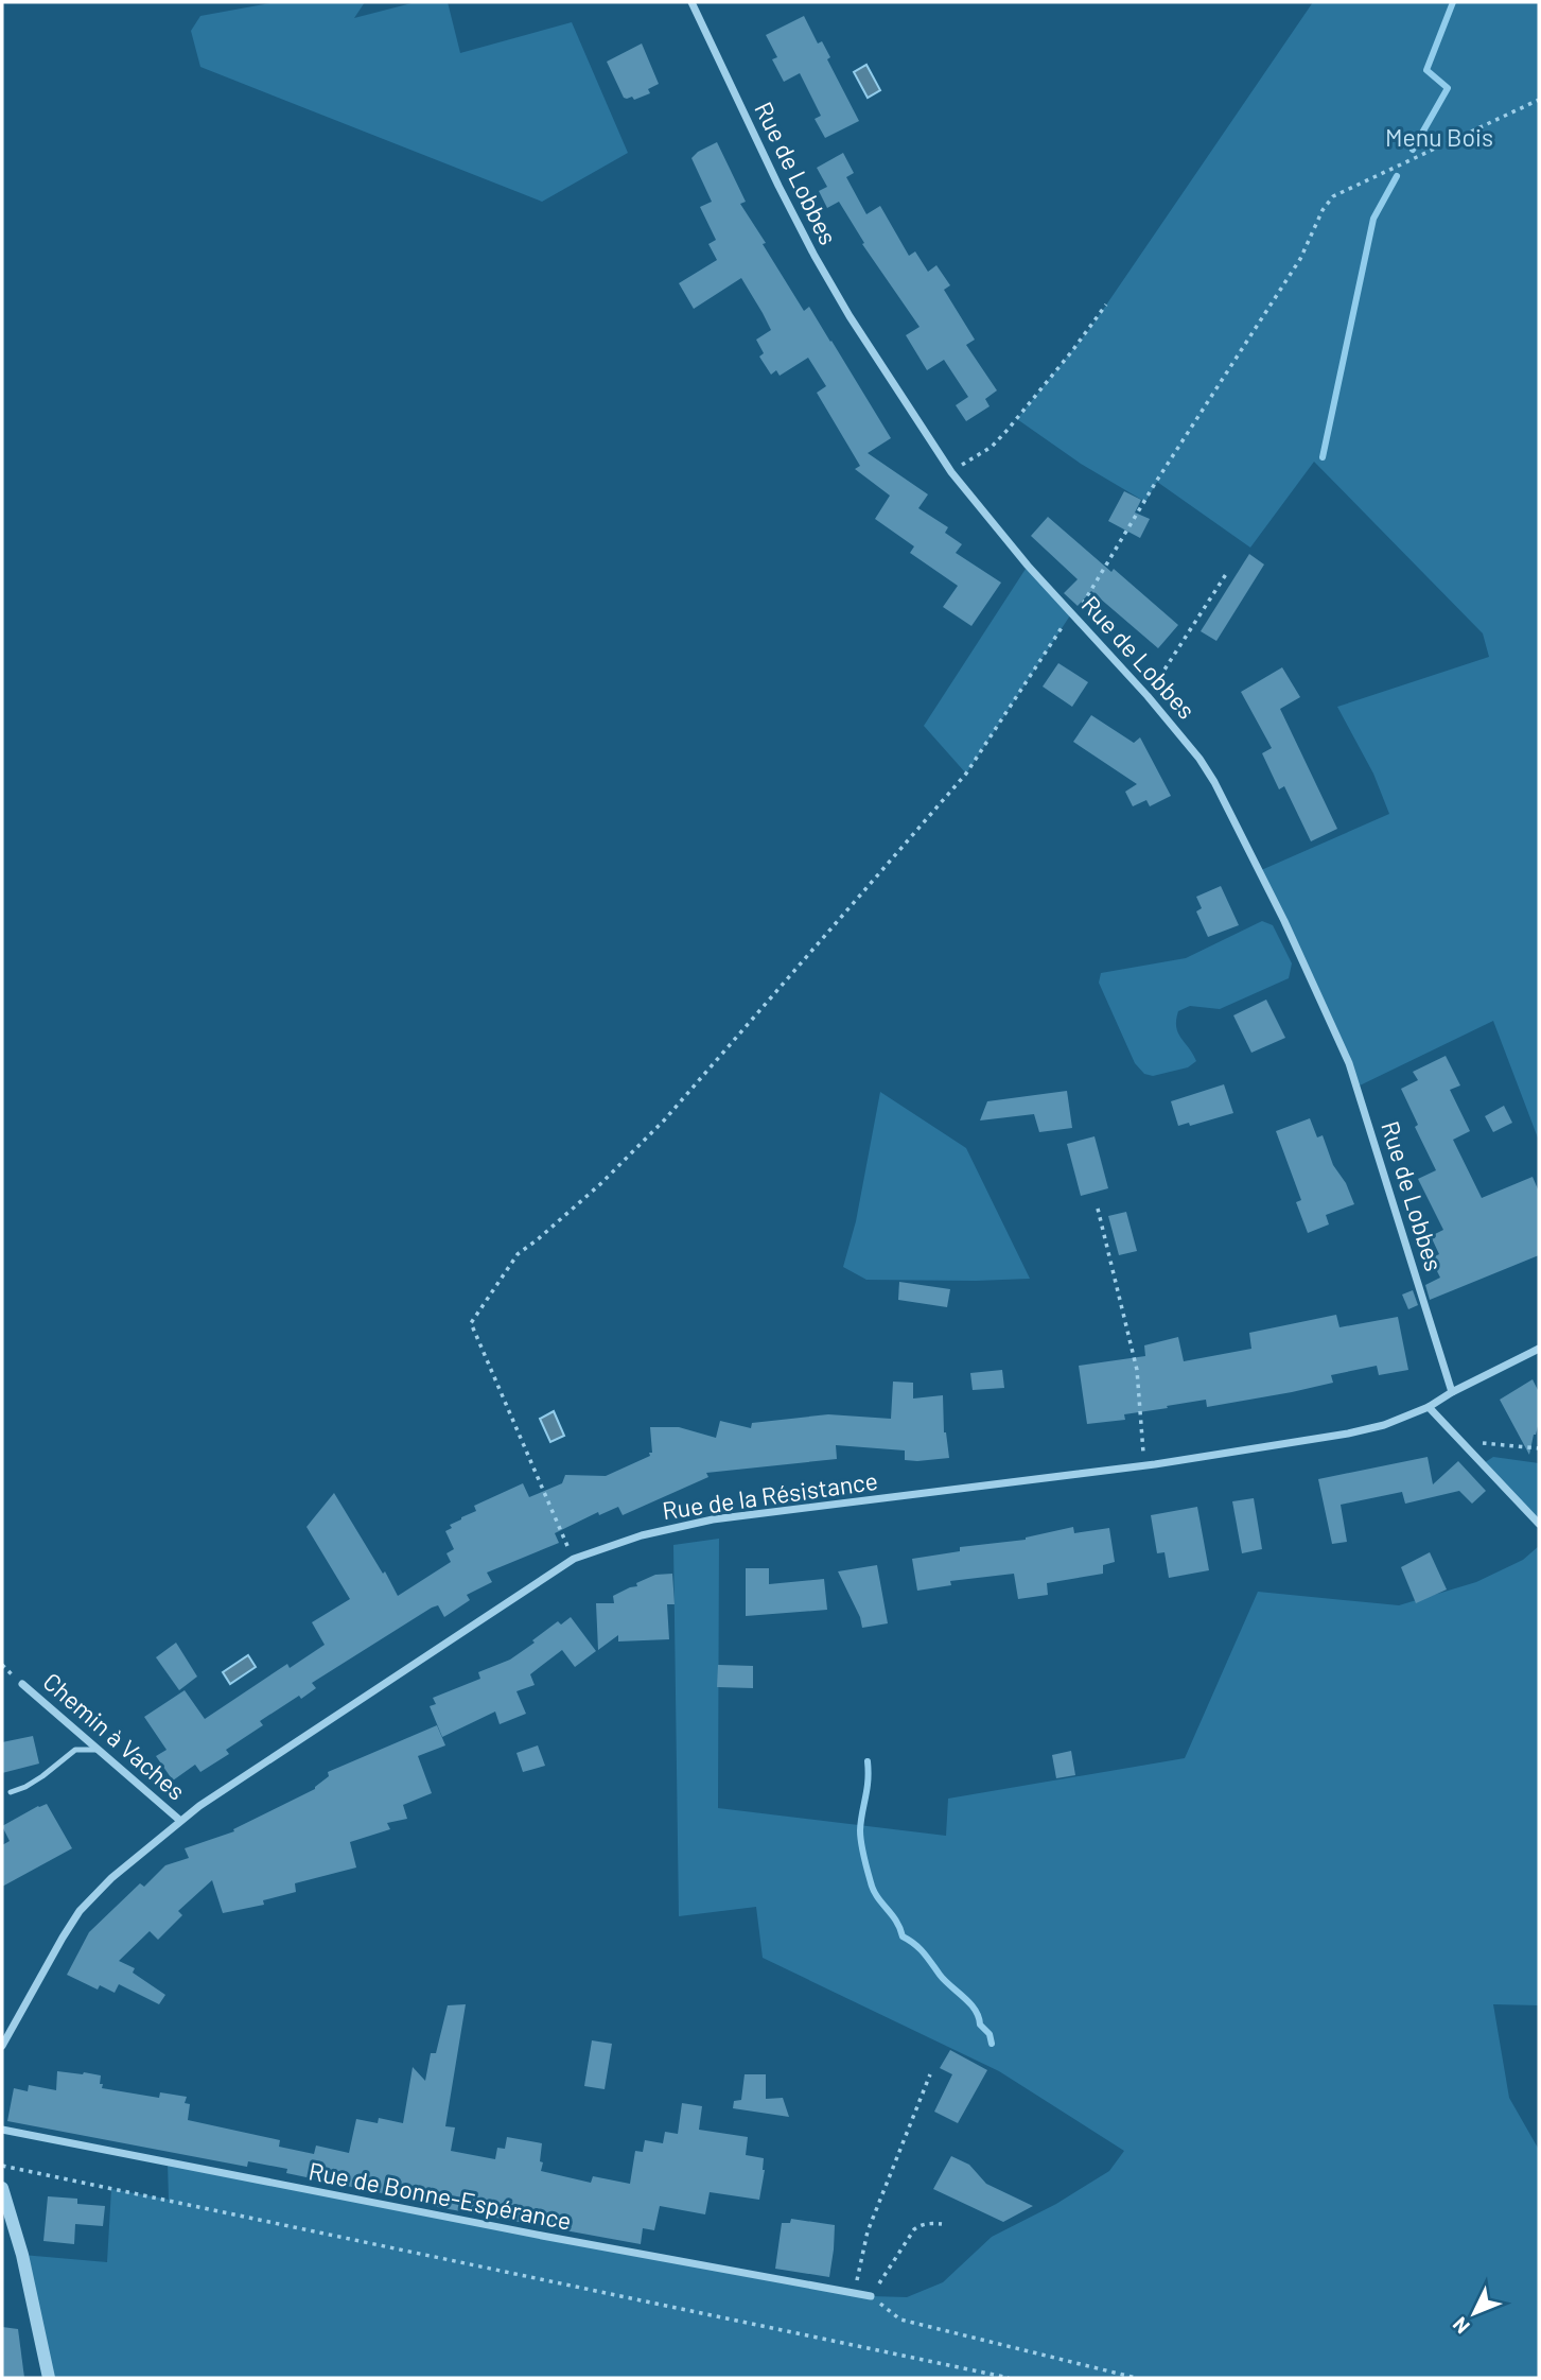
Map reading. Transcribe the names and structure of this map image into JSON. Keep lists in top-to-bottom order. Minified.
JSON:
{"streets":{"street":["Rue de Lobbes","Rue de la Résistance","Chemin à Vaches","Rue de Bonne-Espérance"]},"crossings":[["Rue de Lobbes","Rue de la Résistance"],["Rue de la Résistance","Chemin à Vaches"]],"parks":["Menu Bois"],"north":"bottom left"}
